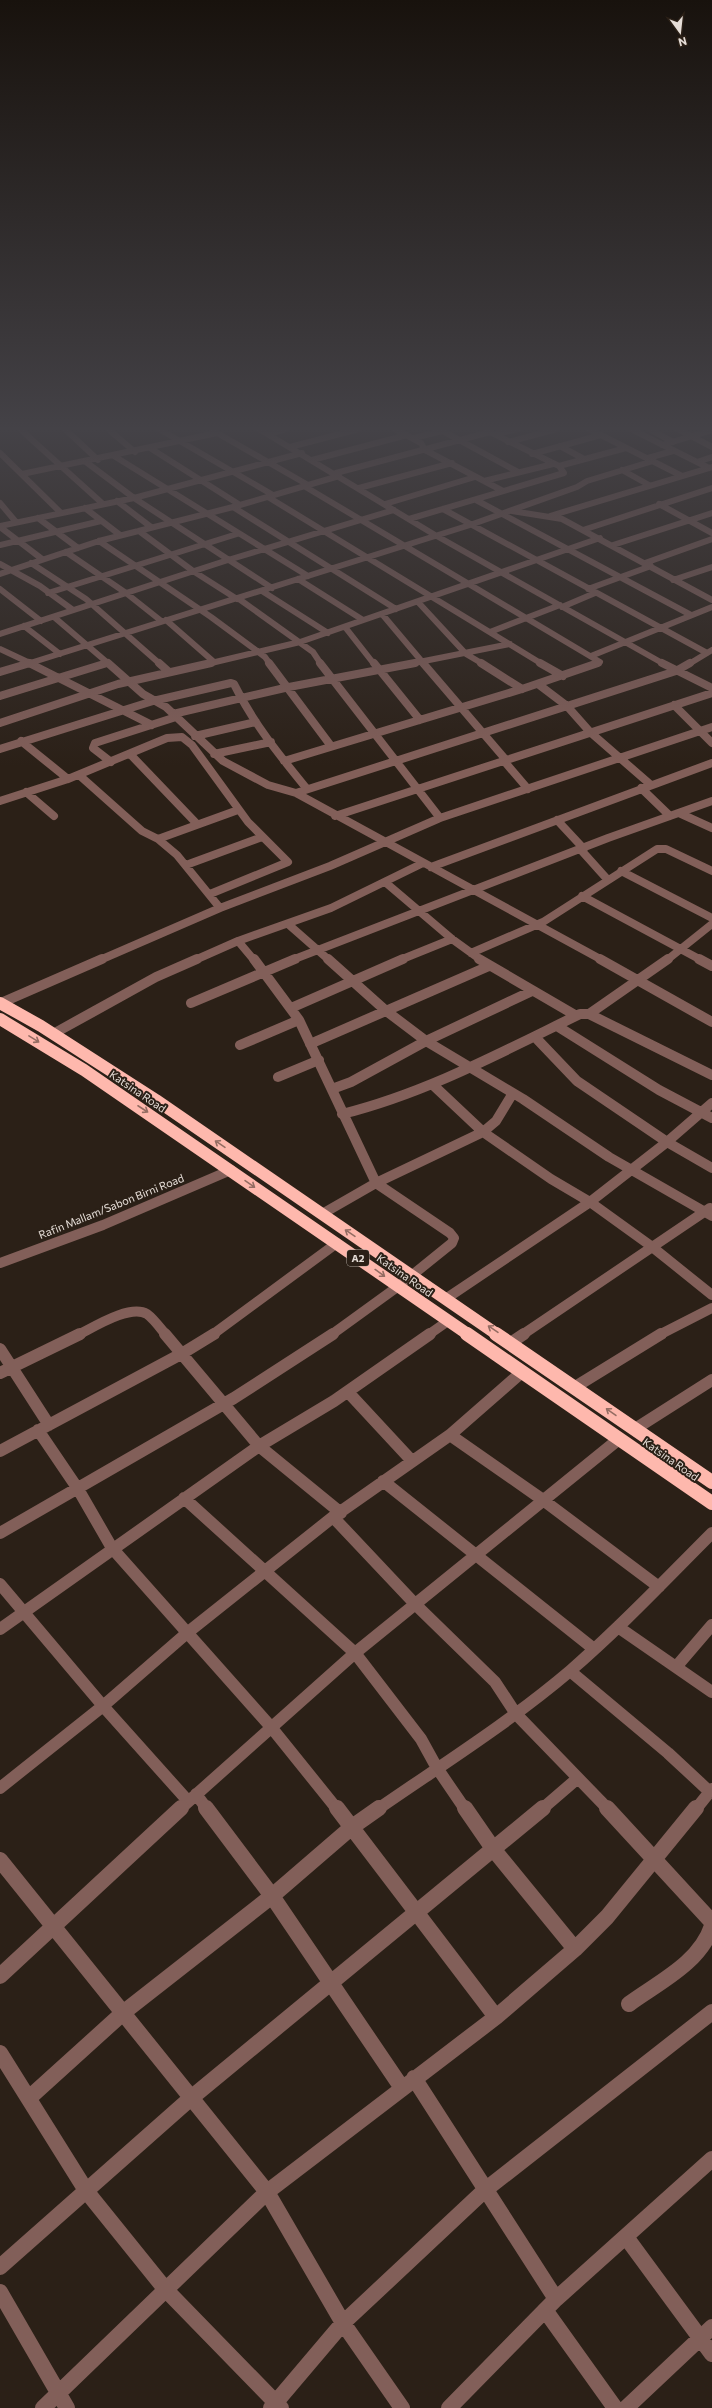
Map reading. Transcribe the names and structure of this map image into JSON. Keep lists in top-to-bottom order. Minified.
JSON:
{"streets":{"highway":["Katsina Road","A2"],"street":["Rafin Mallam/Sabon Birni Road"]},"crossings":[["Katsina Road","Rafin Mallam/Sabon Birni Road"]],"north":"bottom"}
